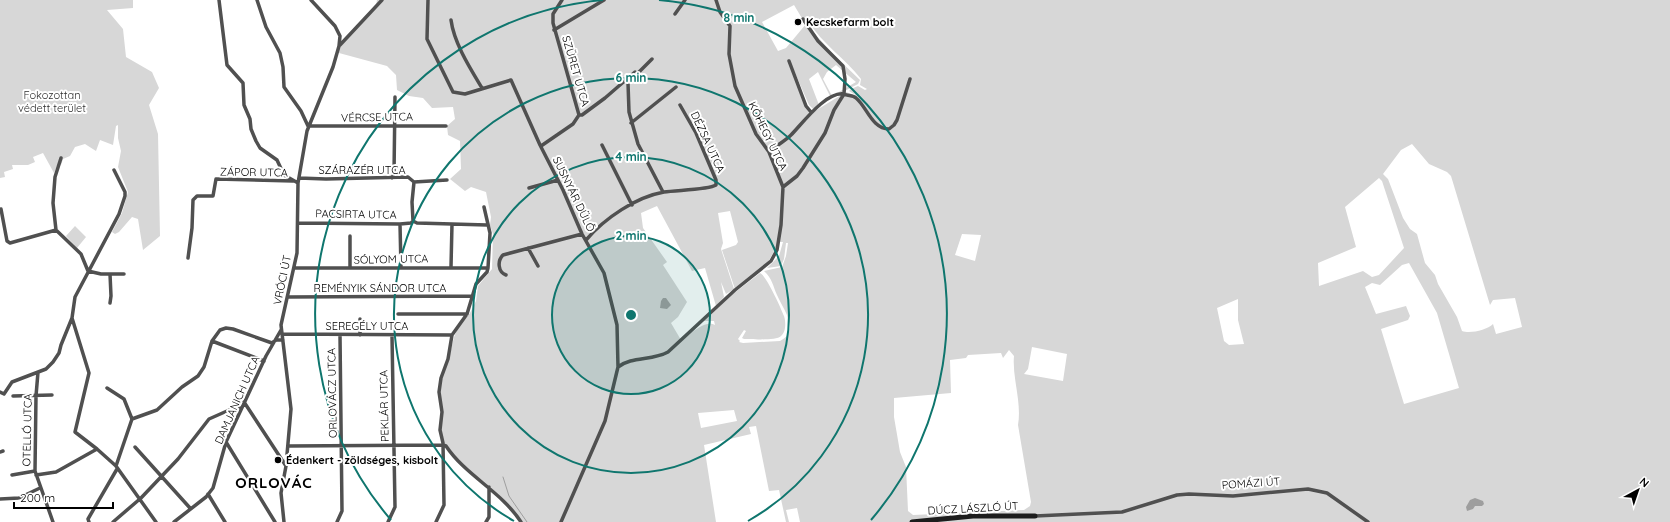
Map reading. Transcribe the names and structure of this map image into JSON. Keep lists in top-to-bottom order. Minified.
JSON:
{"streets":{"street":["SZÜRET UTCA","VÉRCSE UTCA","KŐHEGY UTCA","DÉZSA UTCA","SZÁRAZÉR UTCA","ZÁPOR UTCA","SUSNYÁR DŰLŐ","PACSIRTA UTCA","SÓLYOM UTCA","VRÓCI ÚT","REMÉNYIK SÁNDOR UTCA","SEREGÉLY UTCA","ORLOVÁCZ UTCA","DAMJANICH UTCA","PEKLÁR UTCA","OTELLÓ UTCA","POMÁZI ÚT","DÚCZ LÁSZLÓ ÚT"]},"crossings":[["SZÜRET UTCA","SUSNYÁR DŰLŐ"],["VÉRCSE UTCA","VRÓCI ÚT"],["KŐHEGY UTCA","SUSNYÁR DŰLŐ"],["SZÁRAZÉR UTCA","ZÁPOR UTCA"],["SZÁRAZÉR UTCA","VRÓCI ÚT"],["ZÁPOR UTCA","VRÓCI ÚT"],["PACSIRTA UTCA","VRÓCI ÚT"],["SÓLYOM UTCA","VRÓCI ÚT"],["VRÓCI ÚT","REMÉNYIK SÁNDOR UTCA"],["VRÓCI ÚT","SEREGÉLY UTCA"],["VRÓCI ÚT","DAMJANICH UTCA"],["SEREGÉLY UTCA","ORLOVÁCZ UTCA"],["SEREGÉLY UTCA","DAMJANICH UTCA"],["SEREGÉLY UTCA","PEKLÁR UTCA"],["POMÁZI ÚT","DÚCZ LÁSZLÓ ÚT"]],"districts":["ORLOVÁC"],"parks":["Fokozottan védett terület"],"places":["Kecskefarm bolt","Édenkert - zöldséges, kisbolt"],"scale_bar":"200 m","north":"top right","rings":["8 min","6 min","4 min","2 min"]}
